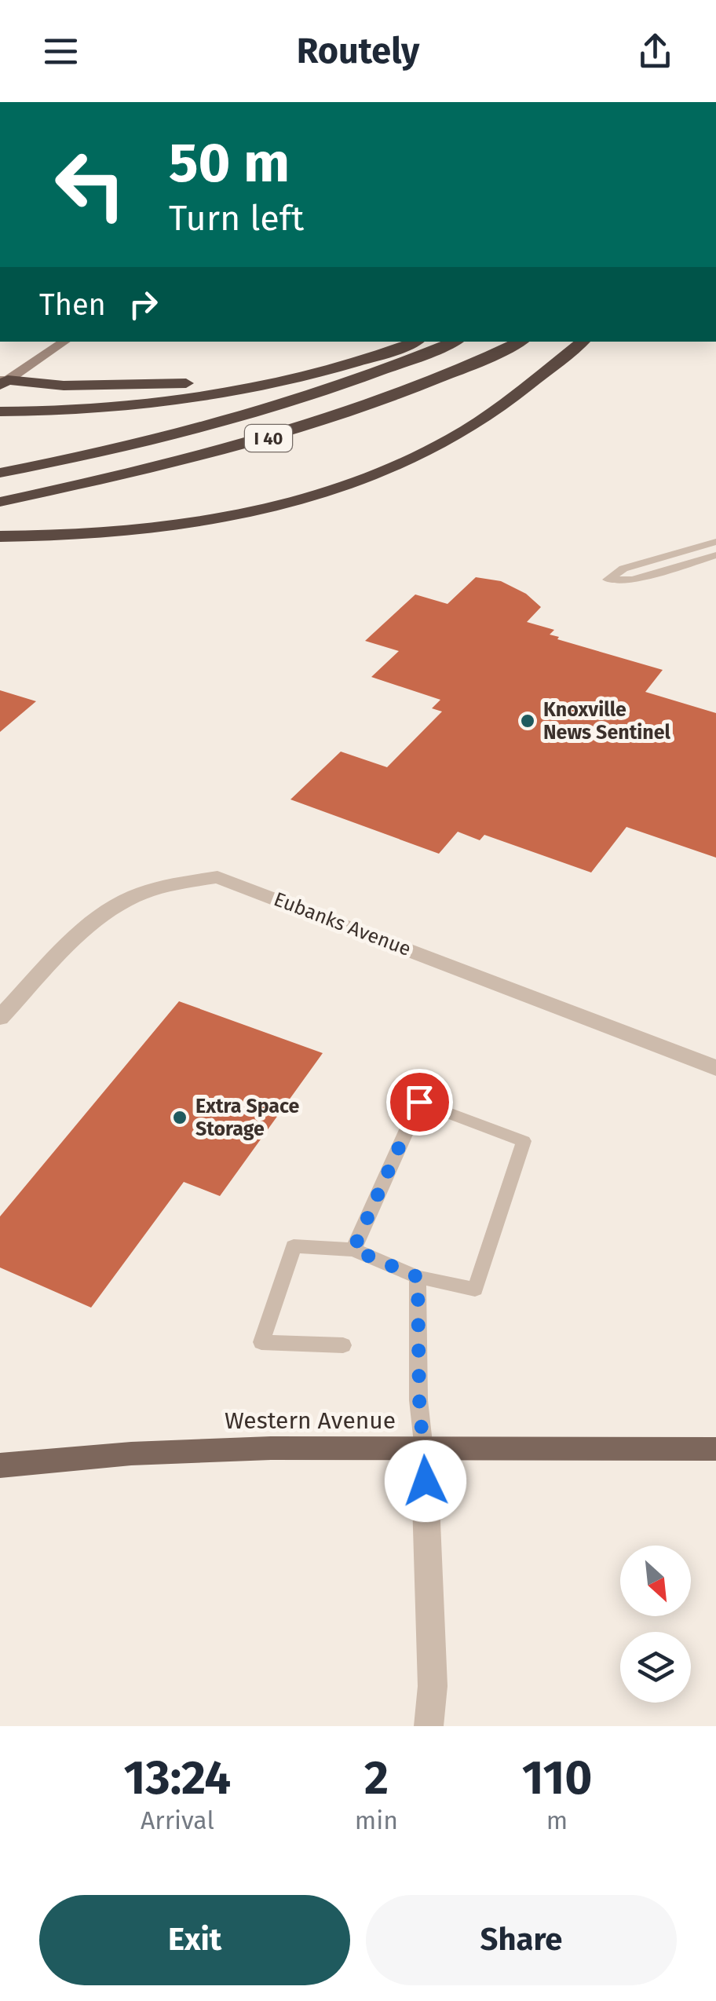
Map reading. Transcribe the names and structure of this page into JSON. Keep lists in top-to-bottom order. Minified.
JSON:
{"streets":{"highway":["I 40"],"main road":["Western Avenue"],"street":["Eubanks Avenue"]},"places":["Knoxville News Sentinel","Extra Space Storage"],"north":"bottom right","page":{"header":"Routely","turn":["50 m","Turn left"],"then":"Then","eta":["13:24","Arrival","2","min","110","m"],"buttons":["Exit","Share"]}}
